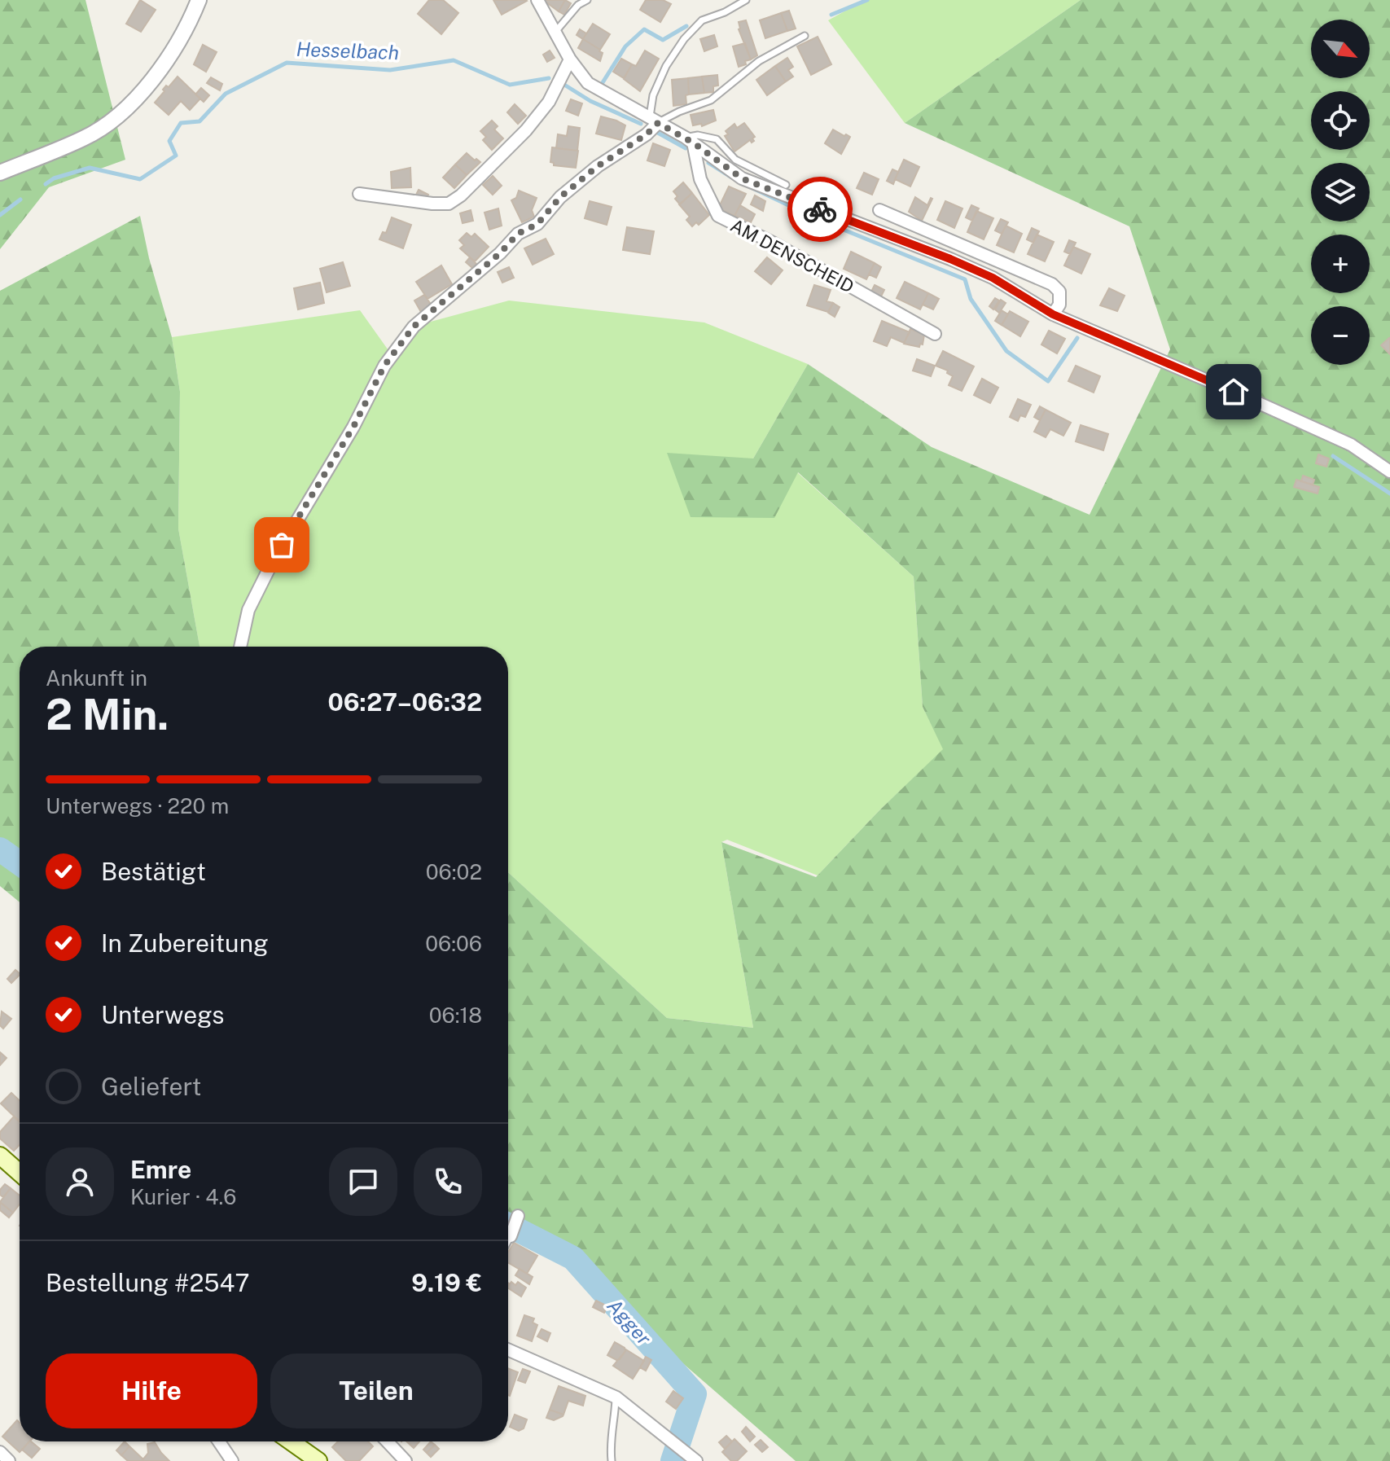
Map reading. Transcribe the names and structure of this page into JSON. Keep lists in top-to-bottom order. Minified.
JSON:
{"streets":{"street":["AM DENSCHEID"]},"water":["Hesselbach","Agger"],"north":"bottom right","page":{"map_buttons":["+","−"],"heading":["2 Min.","Ankunft in","06:27–06:32"],"panel":["Emre","Kurier · 4.6","Bestellung #2547","9.19 €"],"bar":"Unterwegs · 220 m","list":[["Bestätigt","06:02"],["In Zubereitung","06:06"],["Unterwegs","06:18"],"Geliefert"],"buttons":["Hilfe","Teilen"]}}
